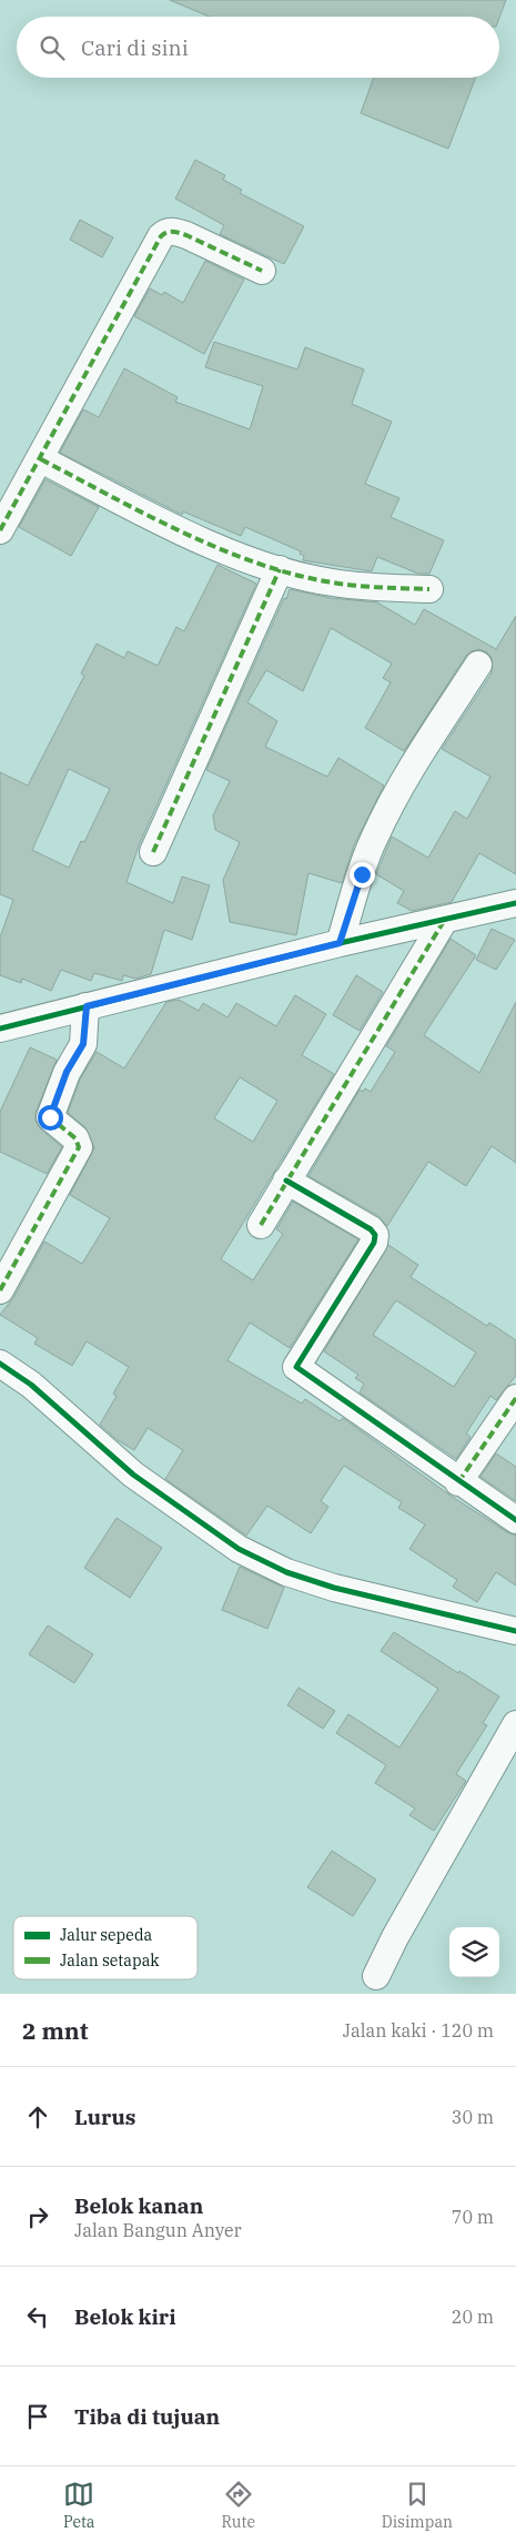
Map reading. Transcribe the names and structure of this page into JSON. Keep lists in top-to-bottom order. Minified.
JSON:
{"legend":["Jalur sepeda","Jalan setapak"],"page":{"search":"Cari di sini","heading":["2 mnt","Jalan kaki · 120 m"],"list":[["Lurus","30 m"],["Belok kanan","Jalan Bangun Anyer","70 m"],["Belok kiri","20 m"],"Tiba di tujuan"],"nav":["Peta","Rute","Disimpan"]}}
